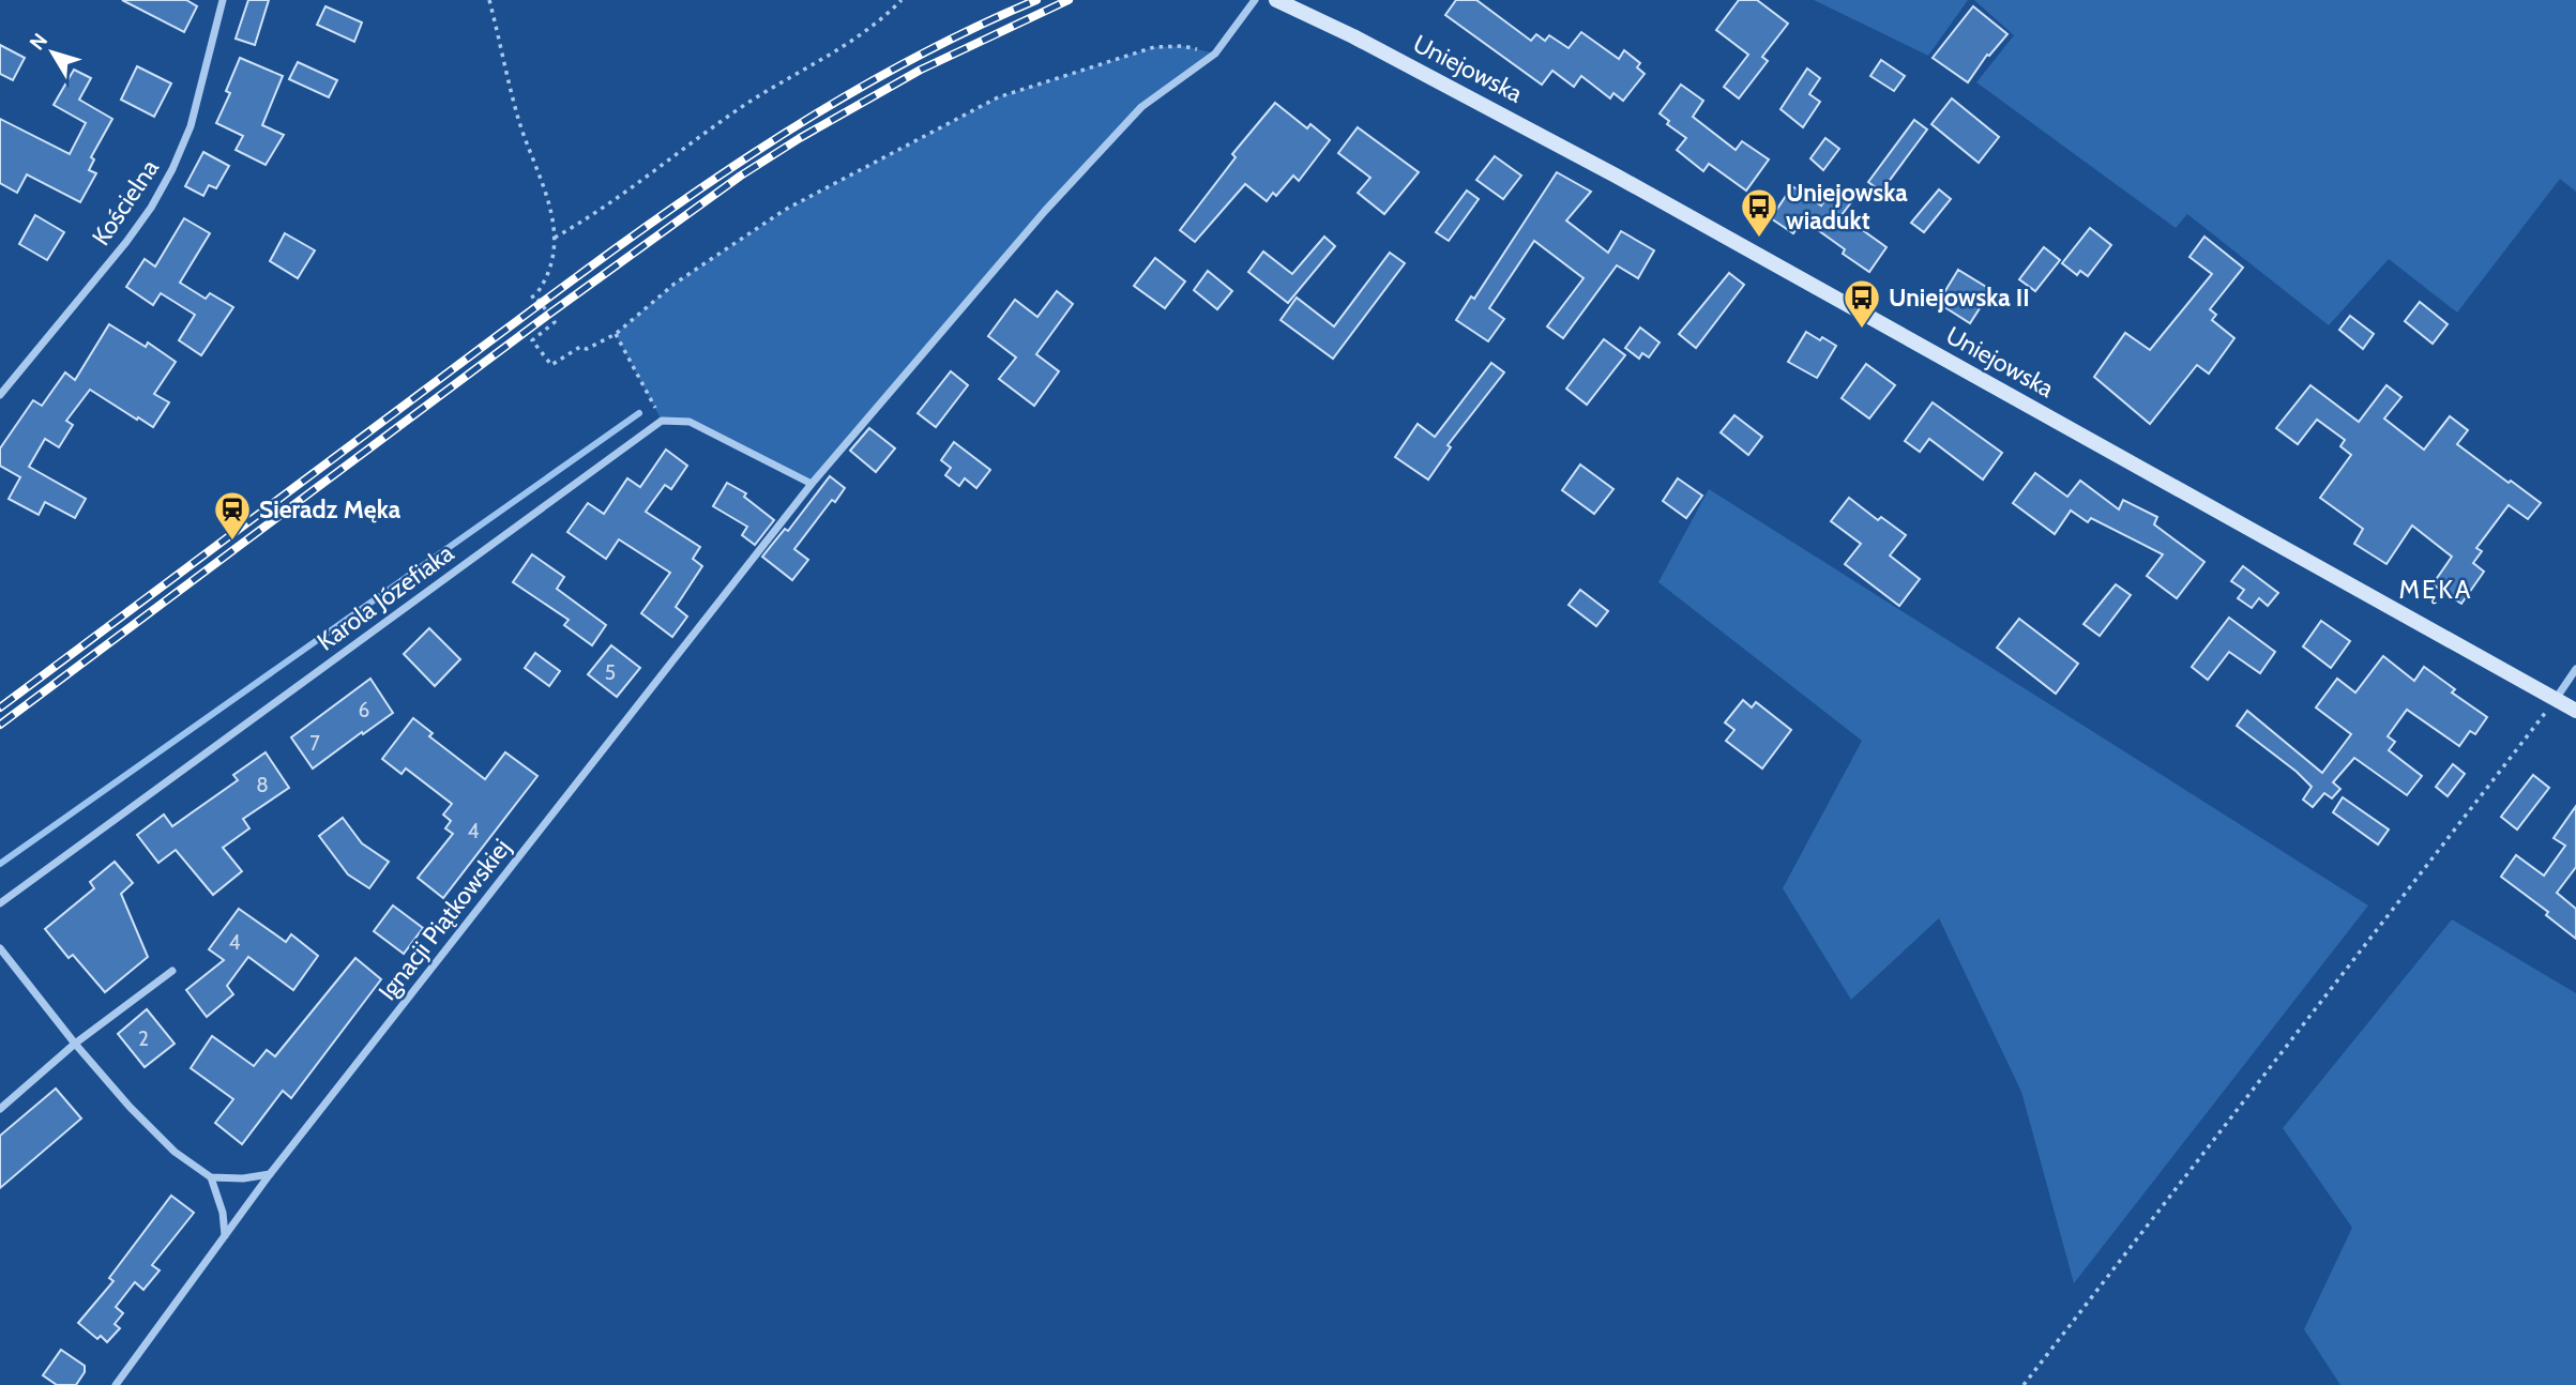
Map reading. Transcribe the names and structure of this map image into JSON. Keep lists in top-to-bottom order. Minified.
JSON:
{"streets":{"main road":["Uniejowska"],"street":["Kościelna","Karola Józefiaka","Ignacji Piątkowskiej"]},"districts":["MĘKA"],"places":{"bus stop":["Uniejowska wiadukt","Uniejowska II"],"station":["Sieradz Męka"]},"house_numbers":["5","6","7","8","4","4","2"],"north":"top left"}
